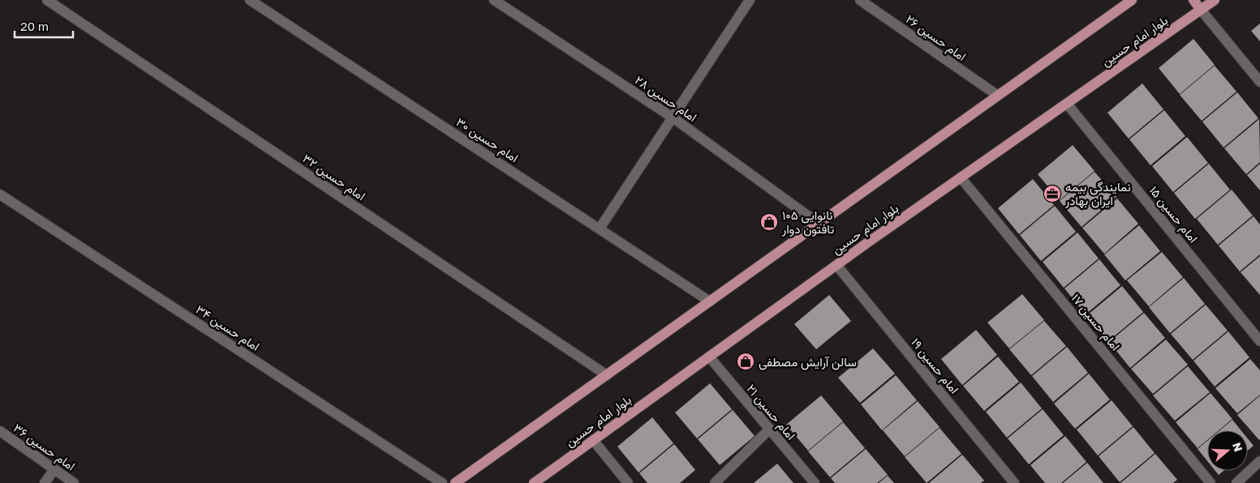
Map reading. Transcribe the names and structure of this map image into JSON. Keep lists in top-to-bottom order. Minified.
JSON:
{"streets":{"main road":["بلوار امام حسین"],"street":["امام حسین ۲۶","امام حسین ۲۸","امام حسین ۳۰","امام حسین ۳۲","امام حسین ۱۵","امام حسین ۱۷","امام حسین ۳۴","امام حسین ۱۹","امام حسین ۲۱","امام حسین ۳۶"]},"crossings":[["بلوار امام حسین","امام حسین ۱۵"],["بلوار امام حسین","امام حسین ۱۷"],["بلوار امام حسین","امام حسین ۱۹"],["بلوار امام حسین","امام حسین ۲۱"]],"places":{"office":["نمایندگی بیمه ایران بهادر"],"shop":["نانوایی ۱۰۵ تافتون دوار","سالن آرایش مصطفی"]},"scale_bar":"20 m","north":"right"}
